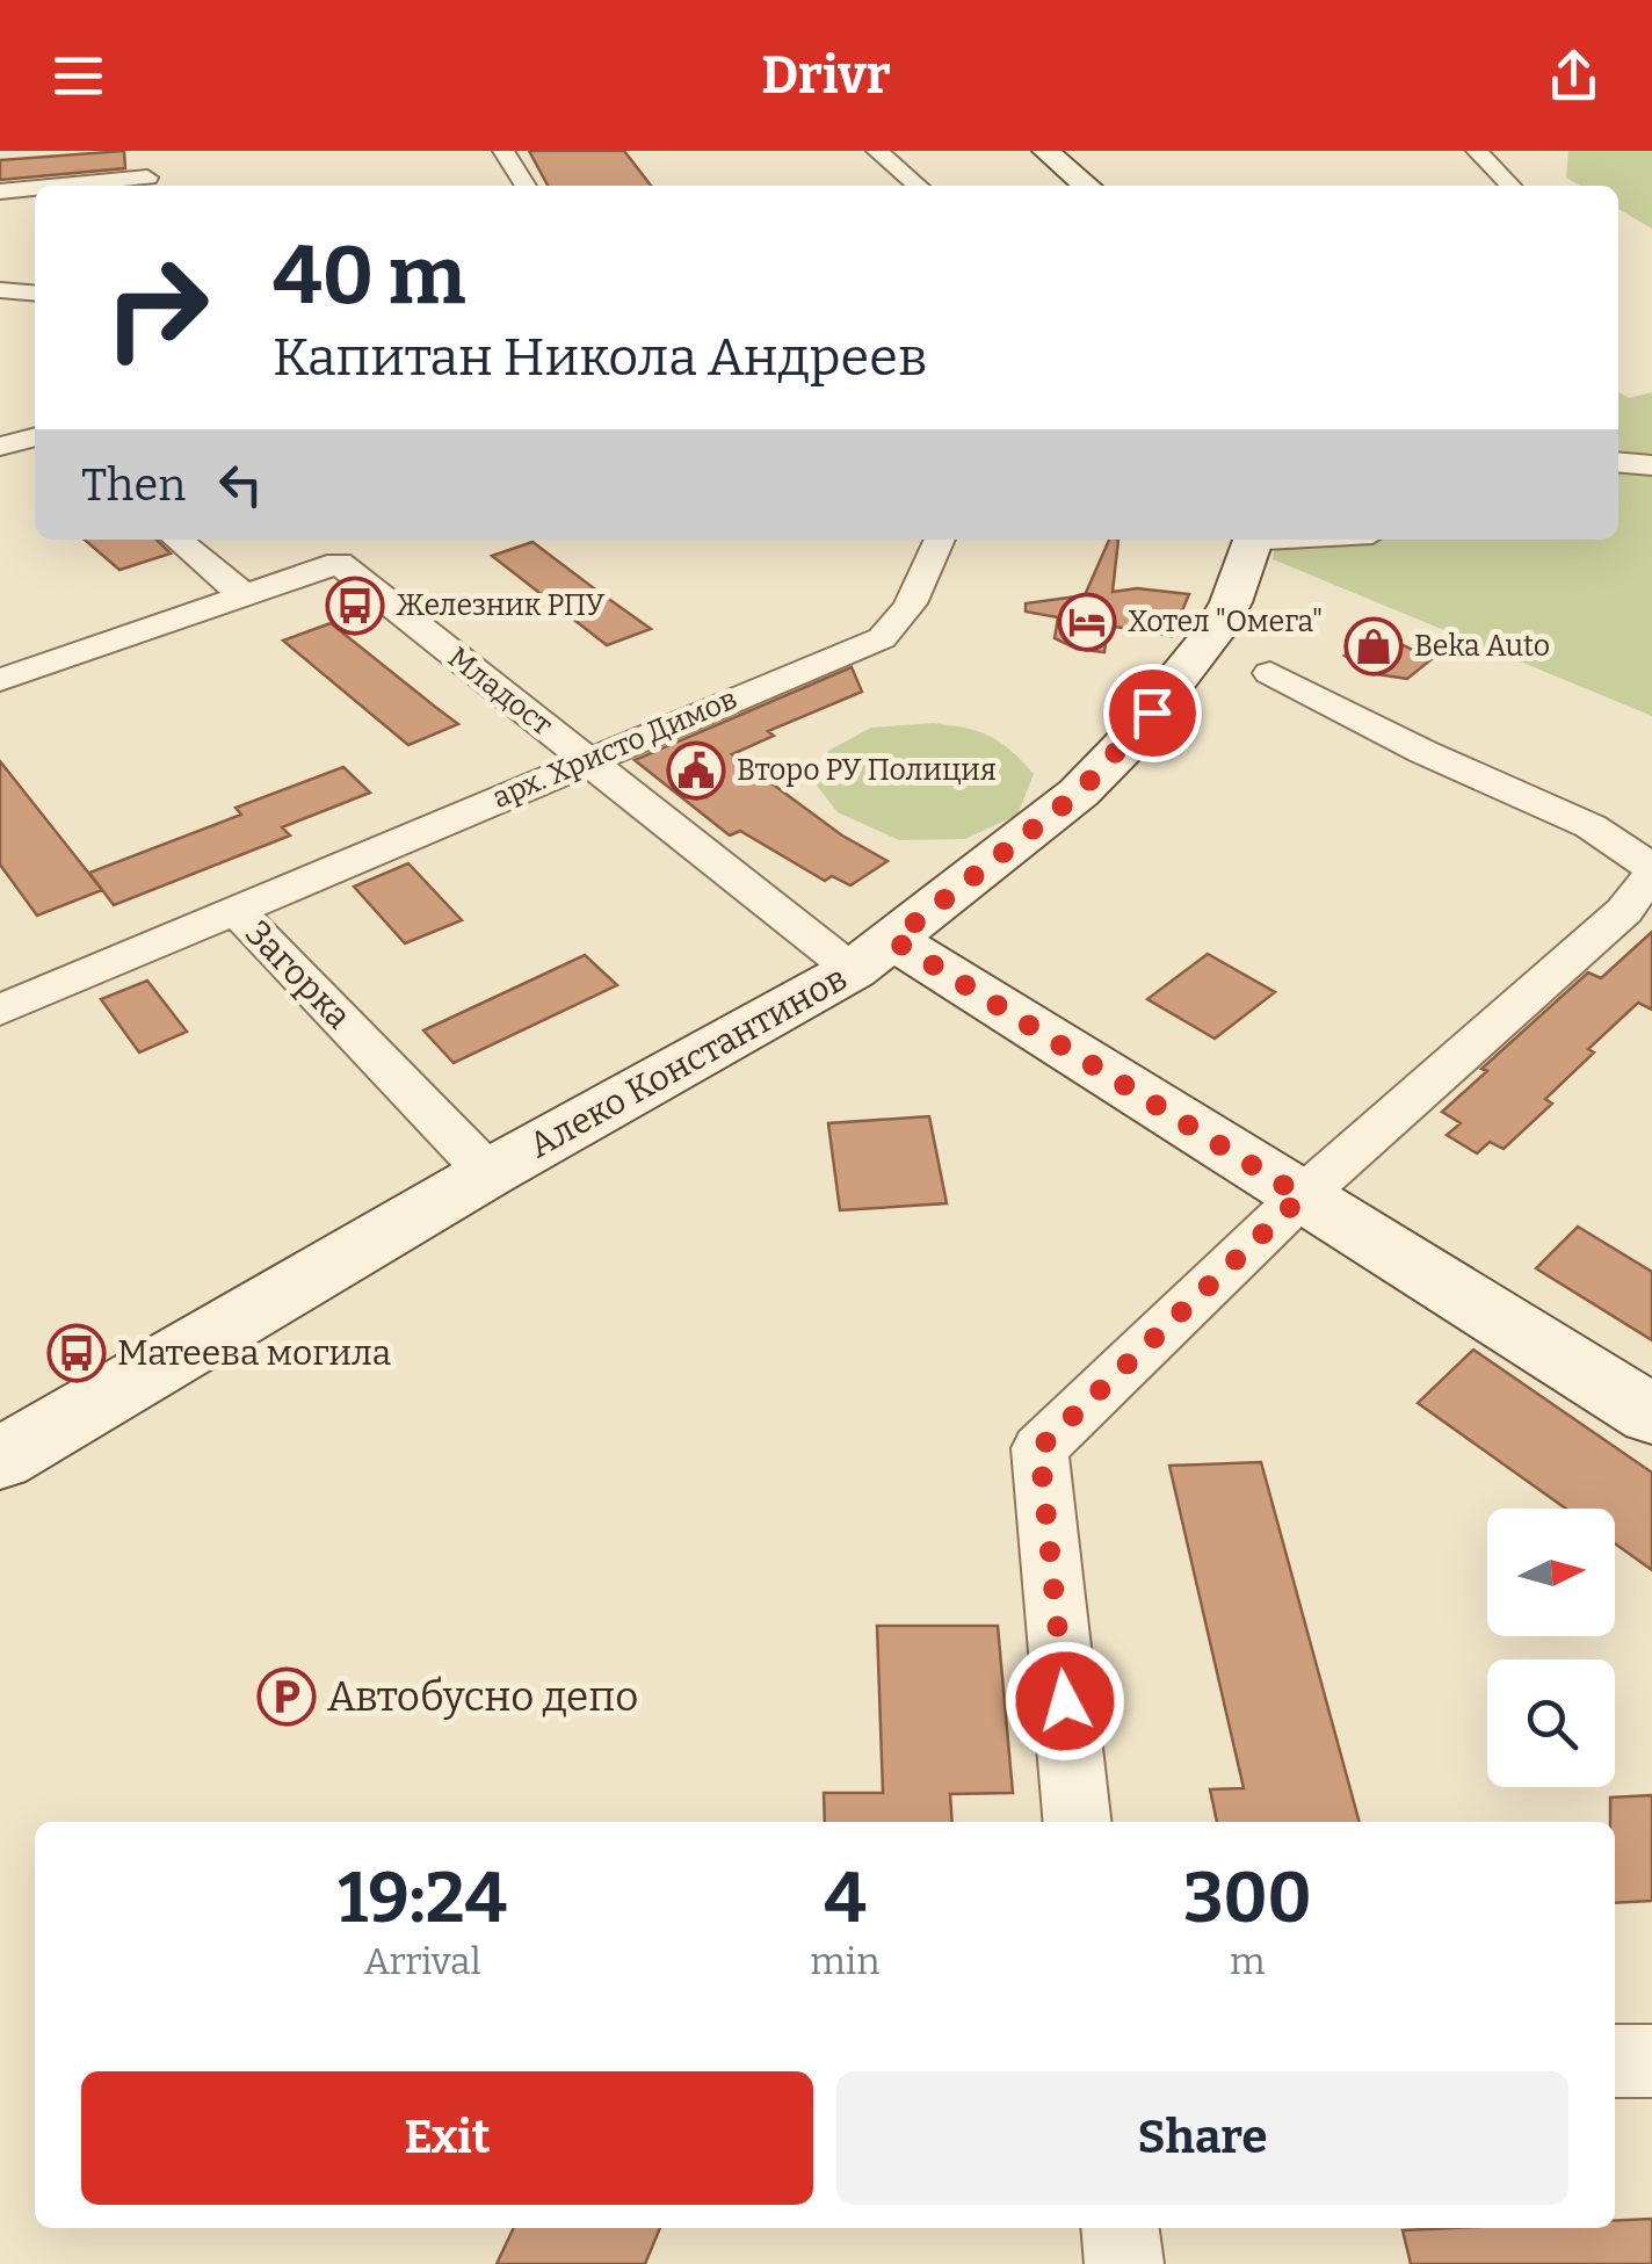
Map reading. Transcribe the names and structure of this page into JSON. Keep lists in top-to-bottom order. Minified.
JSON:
{"streets":{"street":["Младост","арх. Христо Димов","Загорка","Алеко Константинов"]},"crossings":[["Младост","арх. Христо Димов"],["Младост","Алеко Константинов"],["арх. Христо Димов","Загорка"],["Загорка","Алеко Константинов"]],"places":{"bus stop":["Железник РПУ","Матеева могила"],"hotel":["Хотел \"Омега\""],"shop":["Beka Auto"],"public building":["Второ РУ Полиция"],"parking":["Автобусно депо"]},"north":"right","page":{"header":"Drivr","turn":["40 m","Капитан Никола Андреев"],"then":"Then","eta":["19:24","Arrival","4","min","300","m"],"buttons":["Exit","Share"]}}
